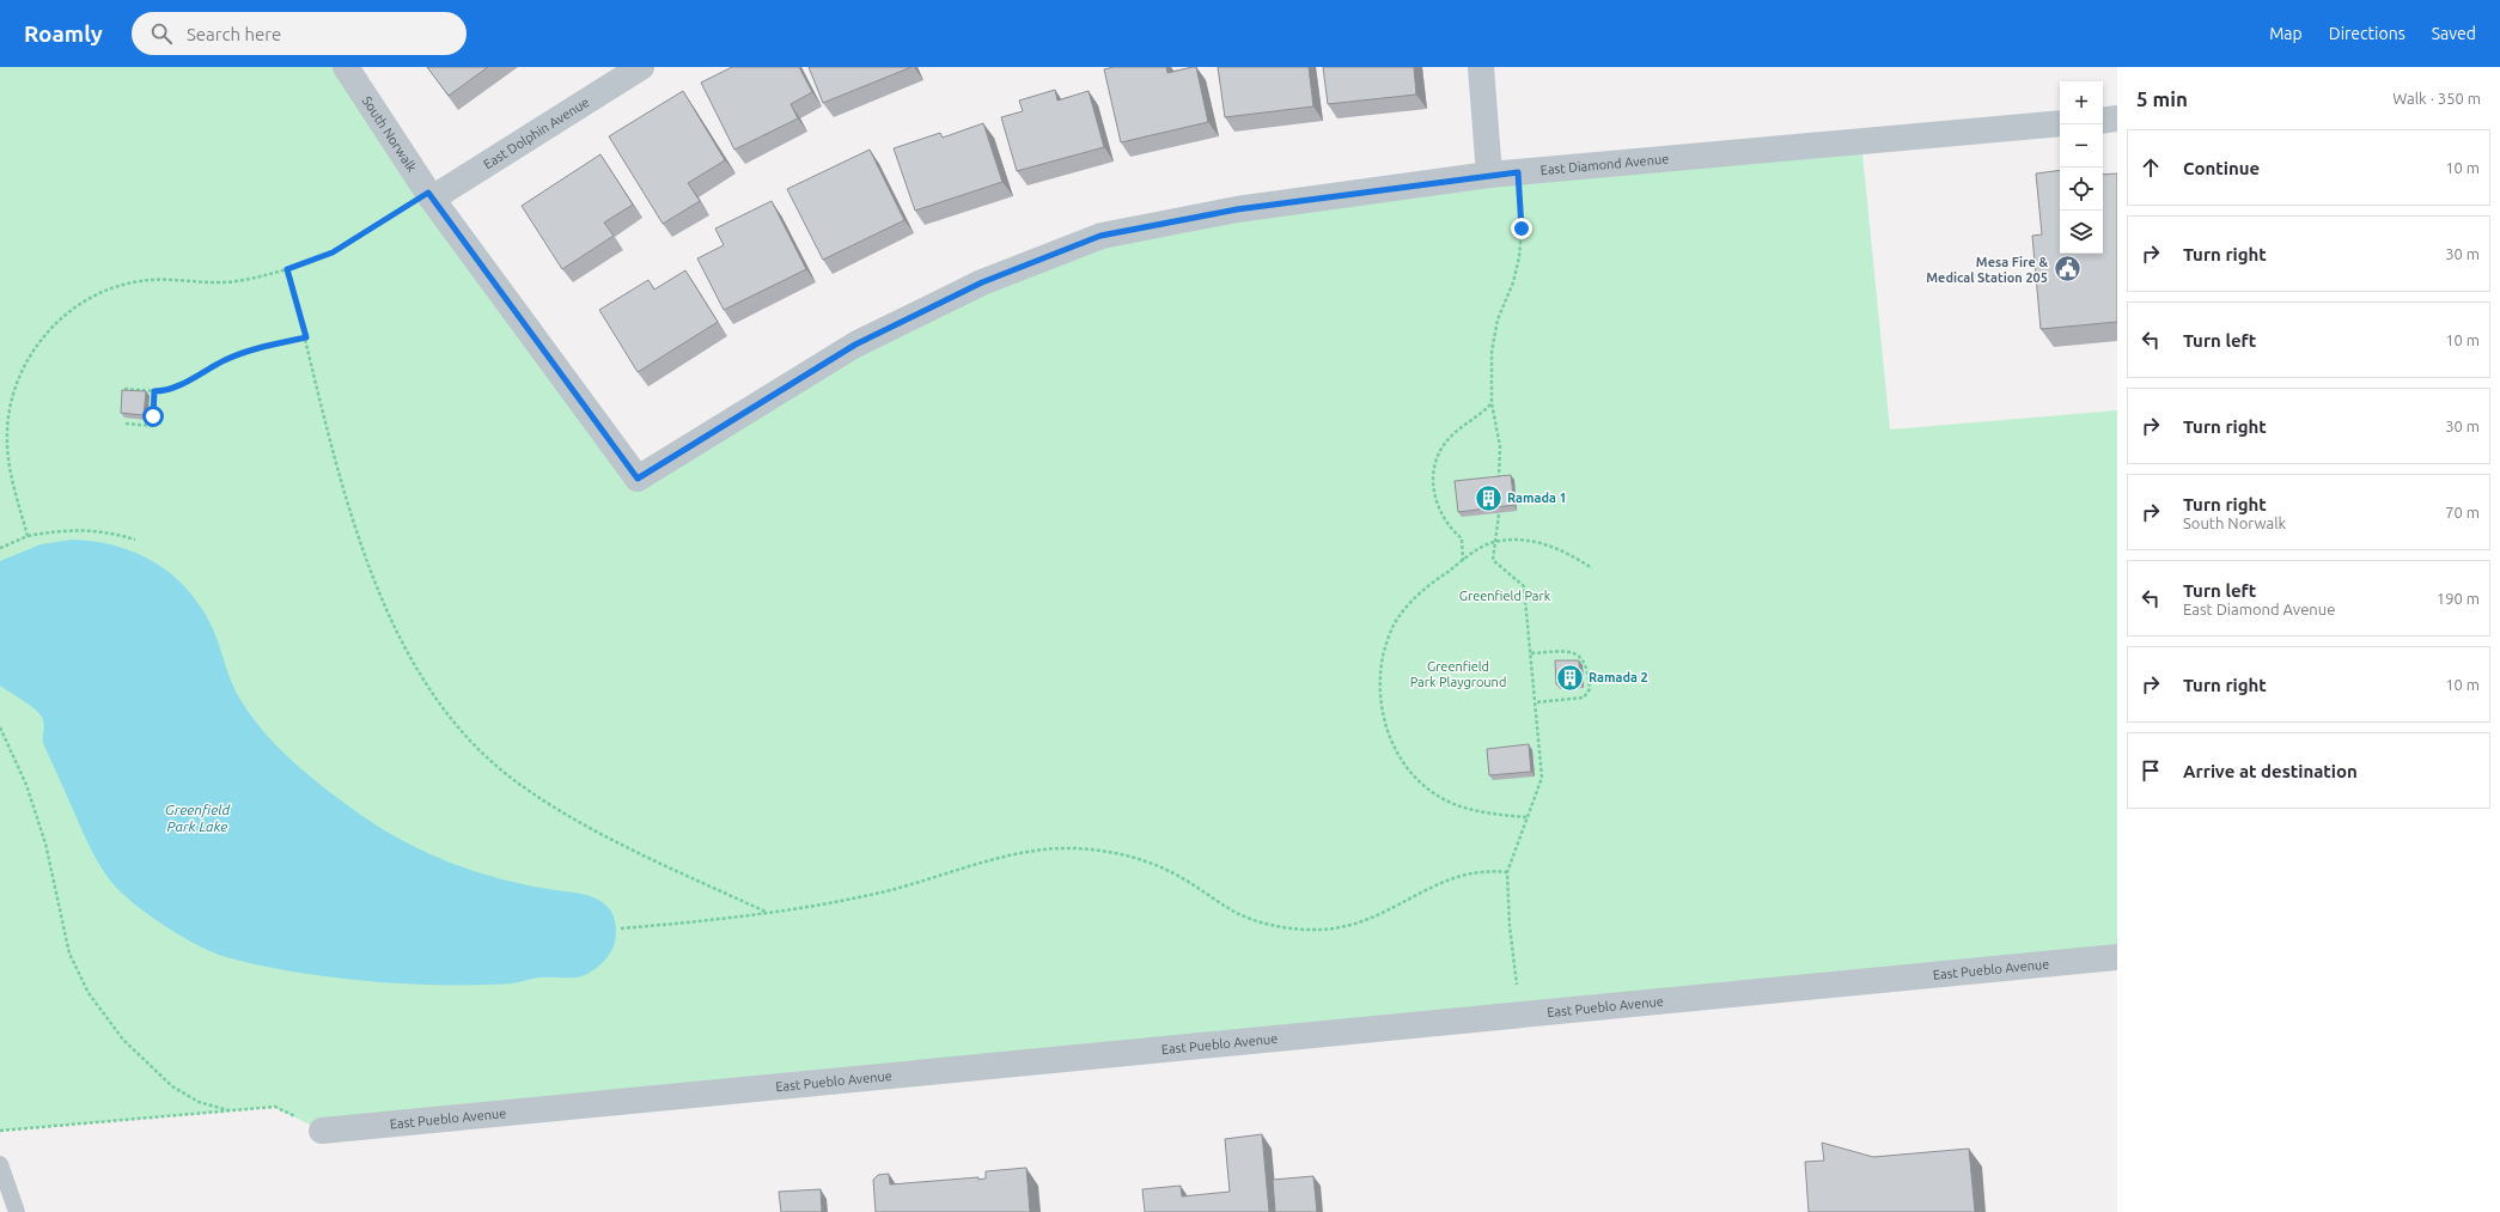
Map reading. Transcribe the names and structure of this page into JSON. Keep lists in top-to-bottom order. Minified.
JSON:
{"streets":{"street":["East Dolphin Avenue","South Norwalk","East Diamond Avenue","East Pueblo Avenue"]},"crossings":[["East Dolphin Avenue","South Norwalk"],["South Norwalk","East Diamond Avenue"]],"water":["Greenfield Park Lake"],"parks":["Greenfield Park","Greenfield Park Playground"],"places":{"public building":["Mesa Fire & Medical Station 205"],"building":["Ramada 1","Ramada 2"]},"page":{"header":"Roamly","search":"Search here","nav":["Map","Directions","Saved"],"heading":["5 min","Walk · 350 m"],"map_buttons":["+","−"],"list":[["Continue","10 m"],["Turn right","30 m"],["Turn left","10 m"],["Turn right","30 m"],["Turn right","South Norwalk","70 m"],["Turn left","East Diamond Avenue","190 m"],["Turn right","10 m"],"Arrive at destination"]}}
